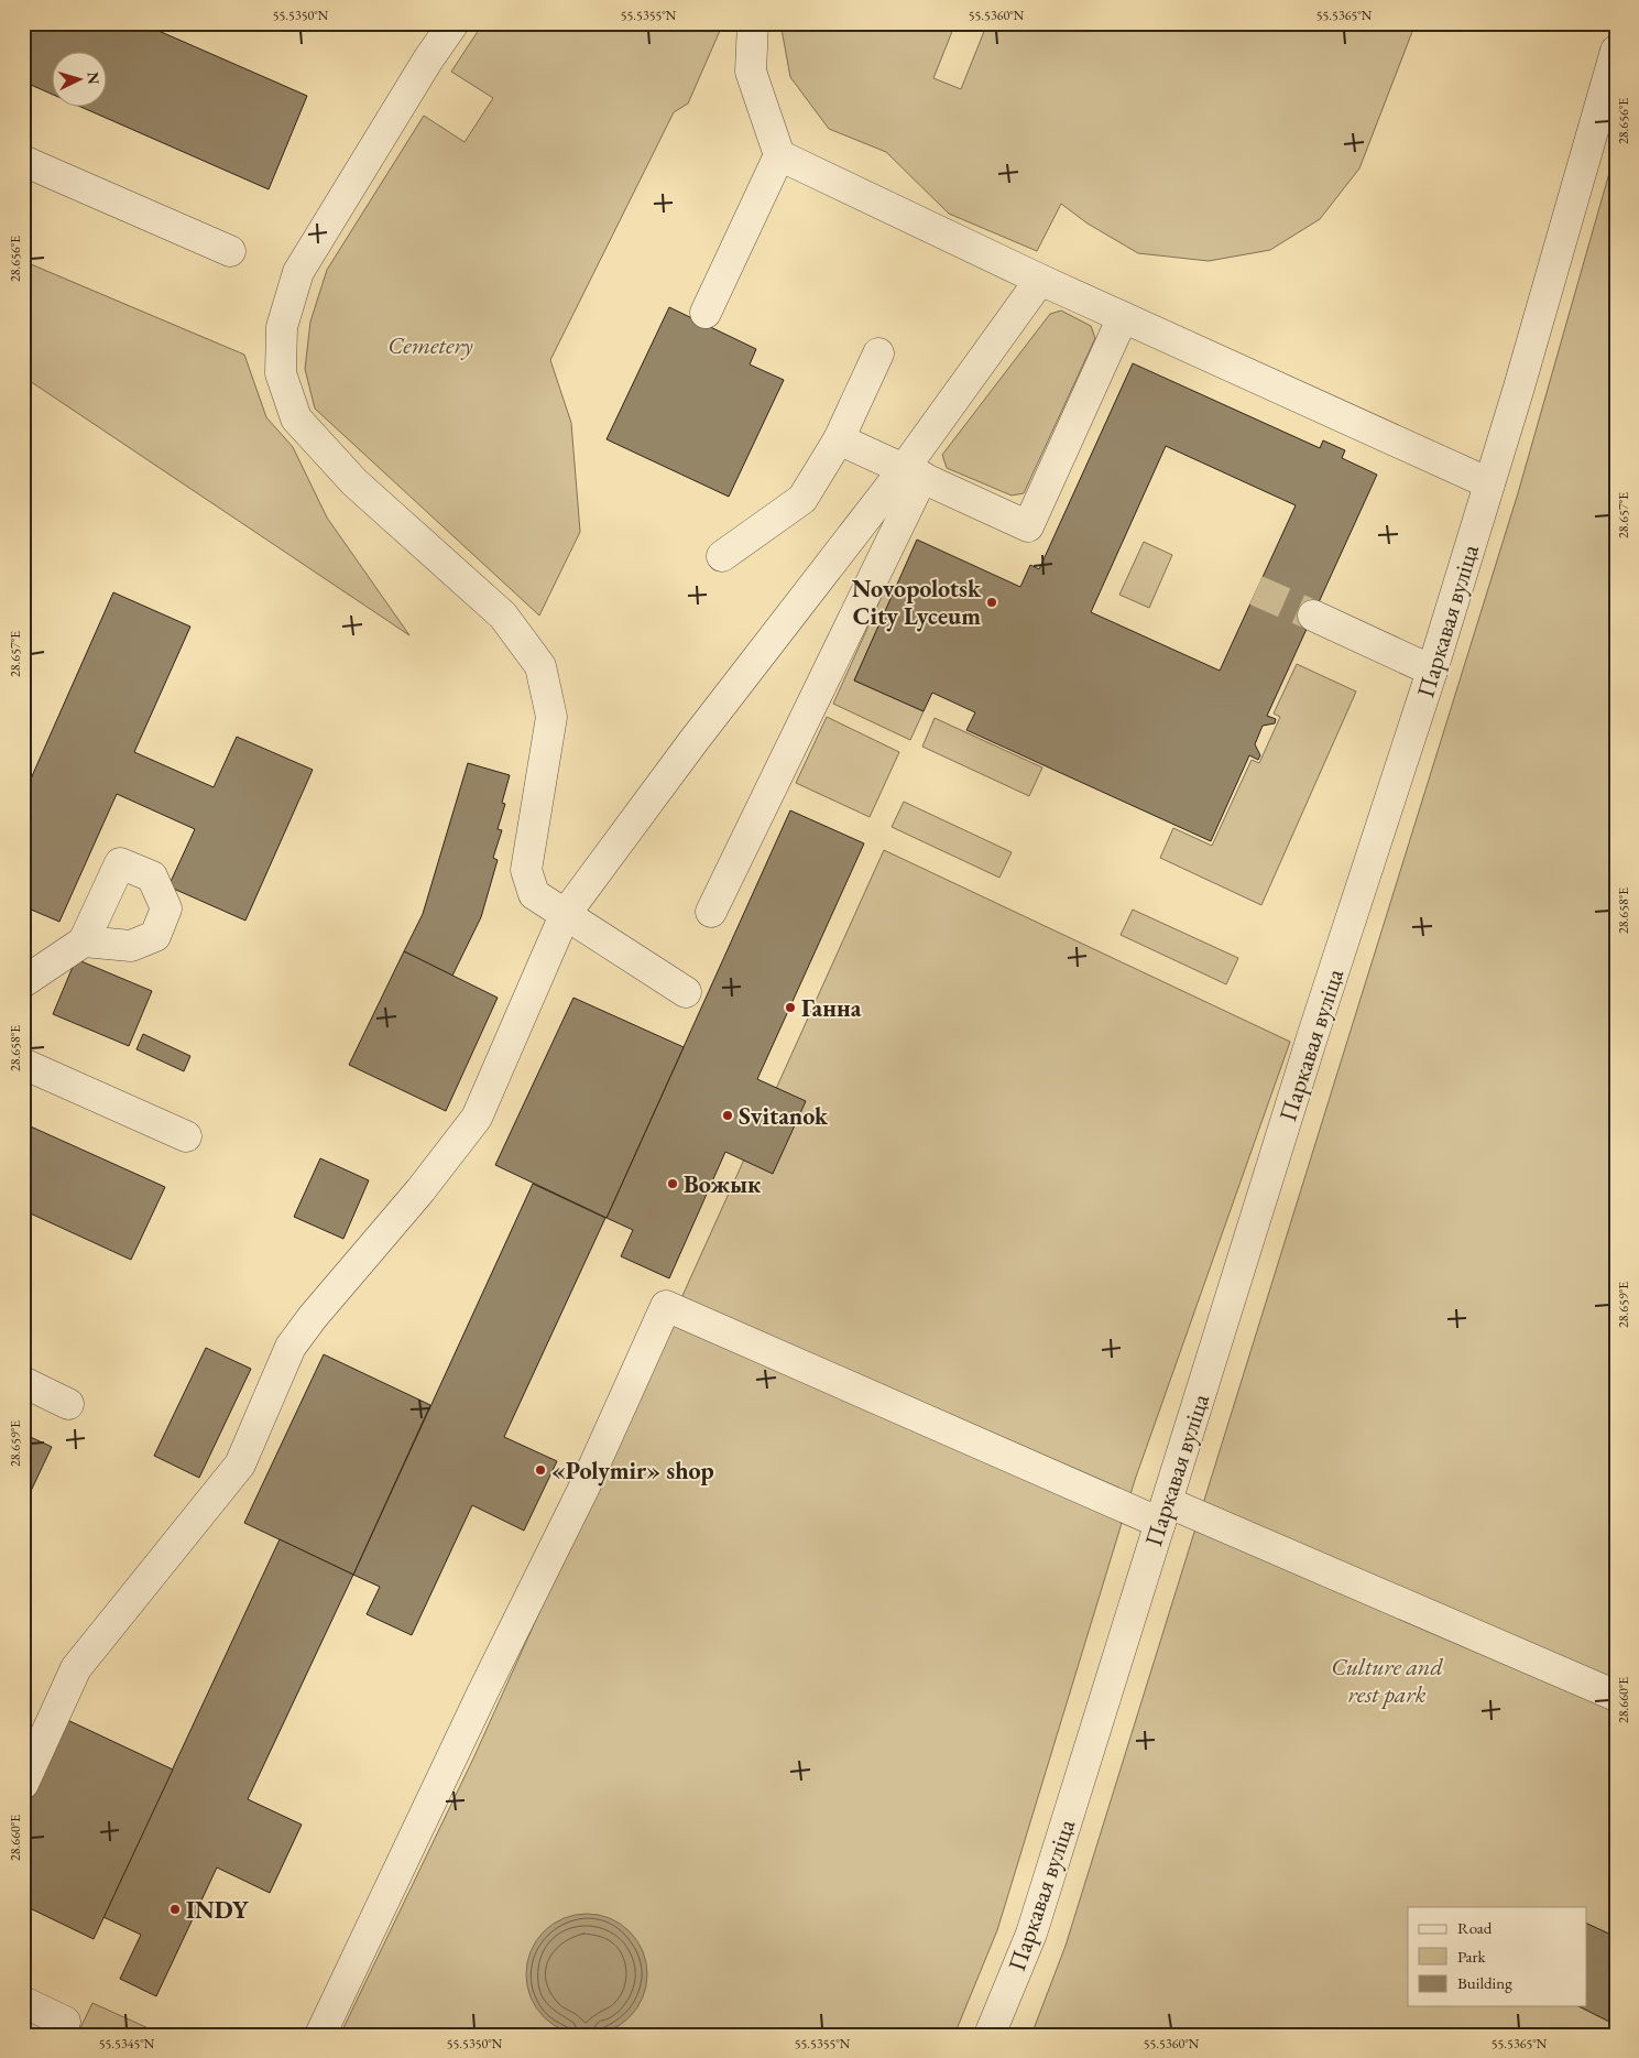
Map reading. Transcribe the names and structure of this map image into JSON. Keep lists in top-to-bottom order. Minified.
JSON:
{"streets":{"street":["Паркавая вуліца"]},"parks":["Cemetery","Culture and rest park"],"places":["Novopolotsk City Lyceum","Ганна","Svitanok","Вожык","«Polymir» shop","INDY"],"legend":["Road","Park","Building"],"north":"right","coordinates":["55.5350°N","55.5355°N","55.5360°N","55.5365°N","28.656°E","28.657°E","28.658°E","28.659°E","28.660°E","55.5345°N"]}
